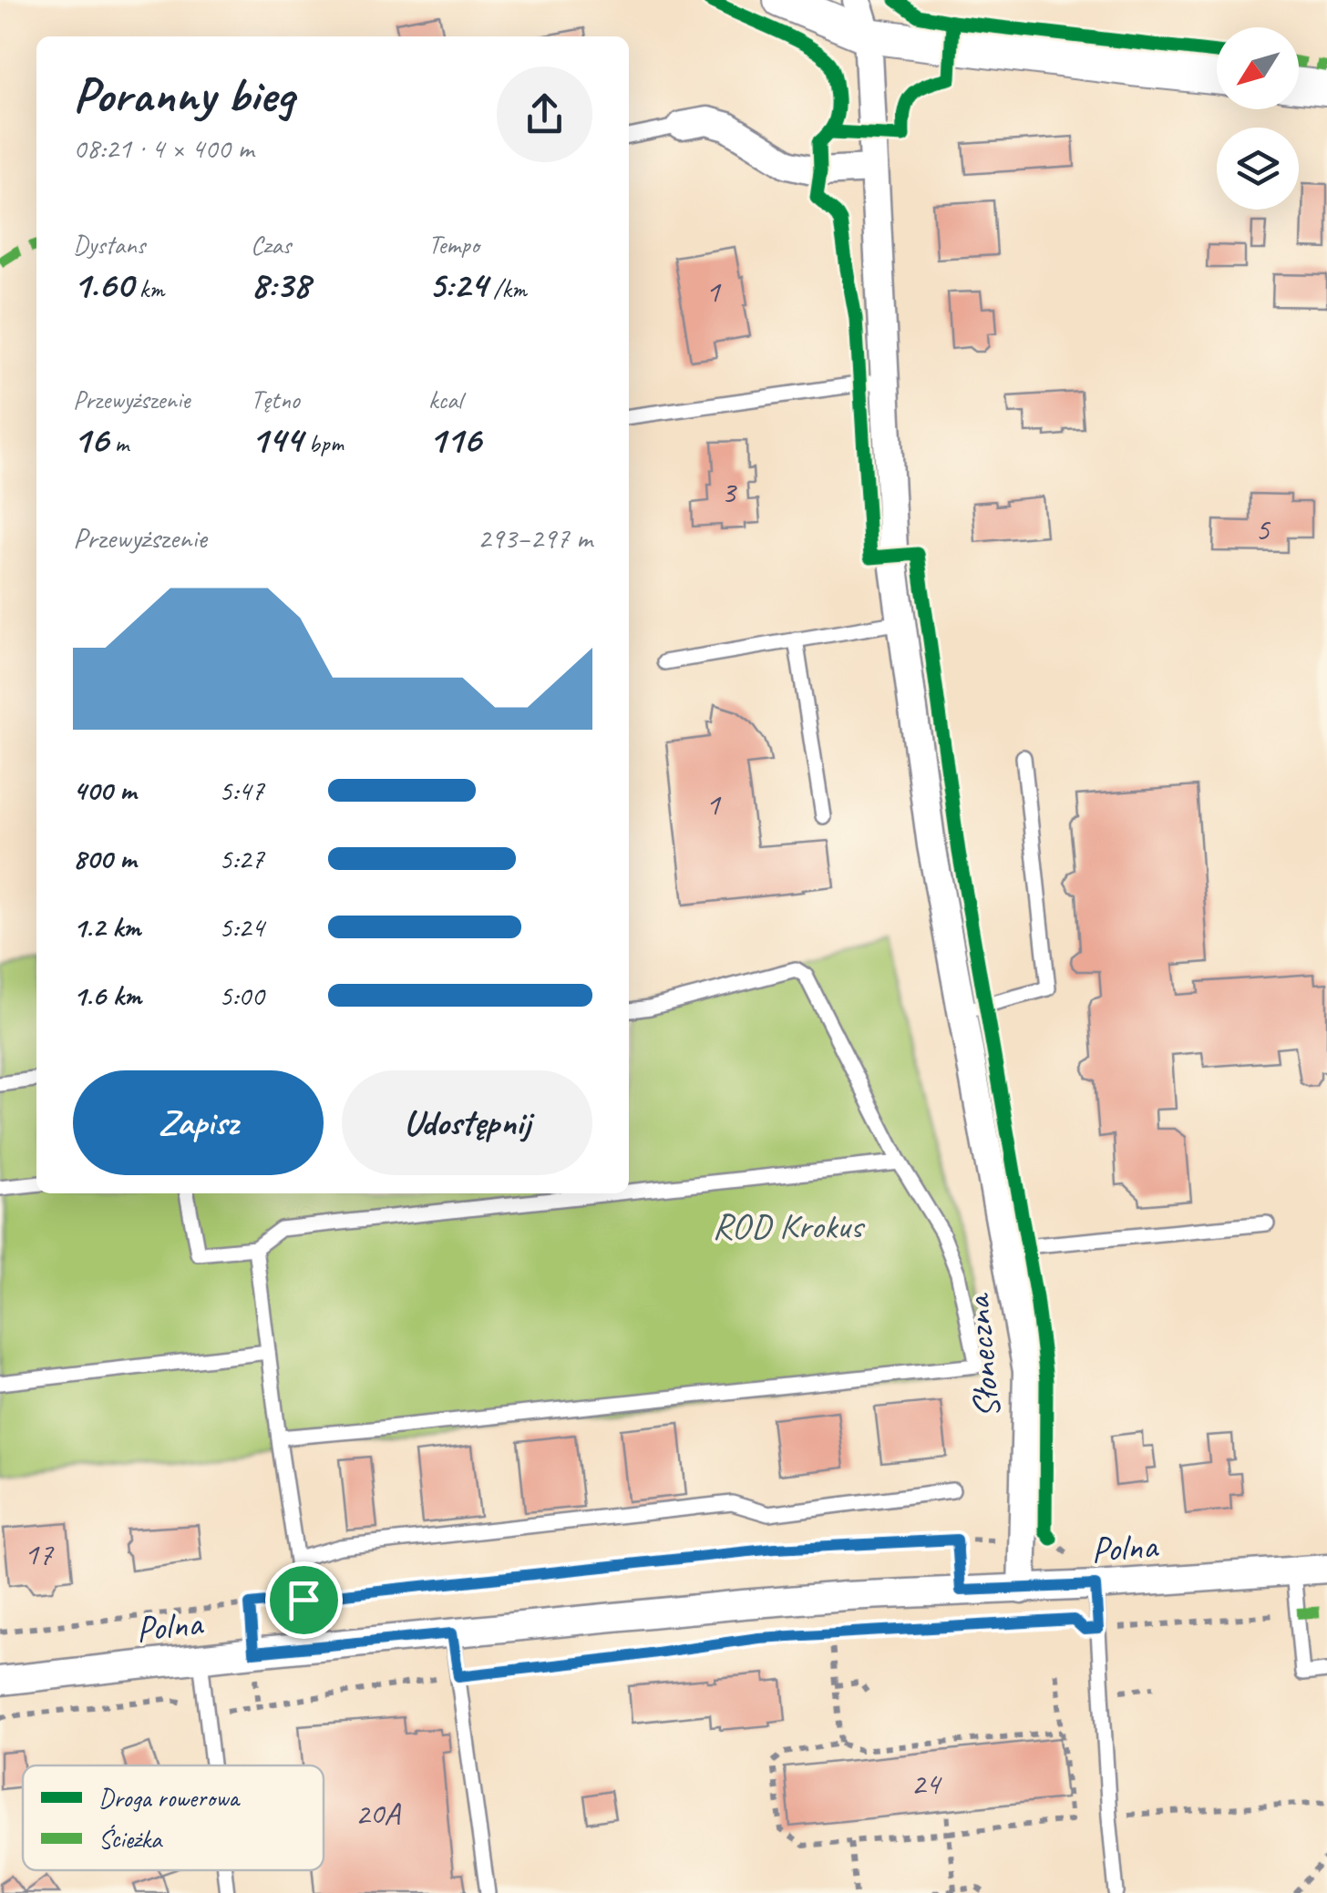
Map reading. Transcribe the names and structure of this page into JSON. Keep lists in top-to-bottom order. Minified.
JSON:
{"streets":{"street":["Słoneczna","Polna"]},"crossings":[["Słoneczna","Polna"]],"parks":["ROD Krokus"],"house_numbers":["1","3","5","1","17","24","20A"],"legend":["Droga rowerowa","Ścieżka"],"north":"bottom left","page":{"heading":["Poranny bieg","08:21 · 4 × 400 m"],"stats":[["Dystans","1.60 km"],["Czas","8:38"],["Tempo","5:24 /km"],["Przewyższenie","16 m"],["Tętno","144 bpm"],["kcal","116"]],"chart":["Przewyższenie","293–297 m"],"list":[{"name":"400 m","note":"5:47"},{"name":"800 m","note":"5:27"},{"name":"1.2 km","note":"5:24"},{"name":"1.6 km","note":"5:00"}],"buttons":["Zapisz","Udostępnij"]}}
